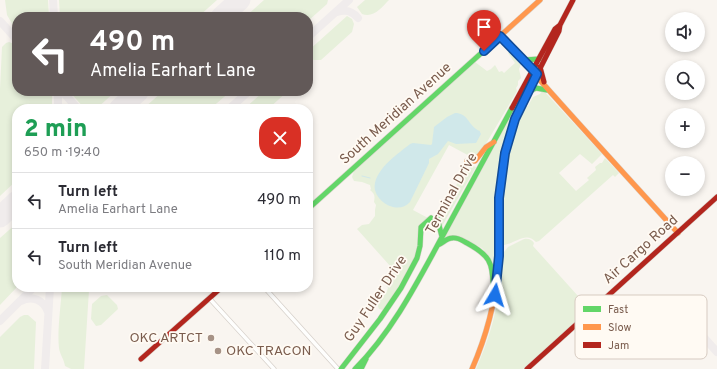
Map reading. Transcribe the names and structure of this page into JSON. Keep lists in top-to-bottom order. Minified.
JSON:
{"streets":{"street":["South Meridian Avenue","Terminal Drive","Air Cargo Road","Guy Fuller Drive"]},"places":["OKC ARTCT","OKC TRACON"],"legend":["Fast","Slow","Jam"],"page":{"map_buttons":["+","−"],"turn":["490 m","Amelia Earhart Lane"],"heading":["2 min","650 m · 19:40"],"list":[{"name":"Turn left","note":"Amelia Earhart Lane","value":"490 m"},{"name":"Turn left","note":"South Meridian Avenue","value":"110 m"}]}}
